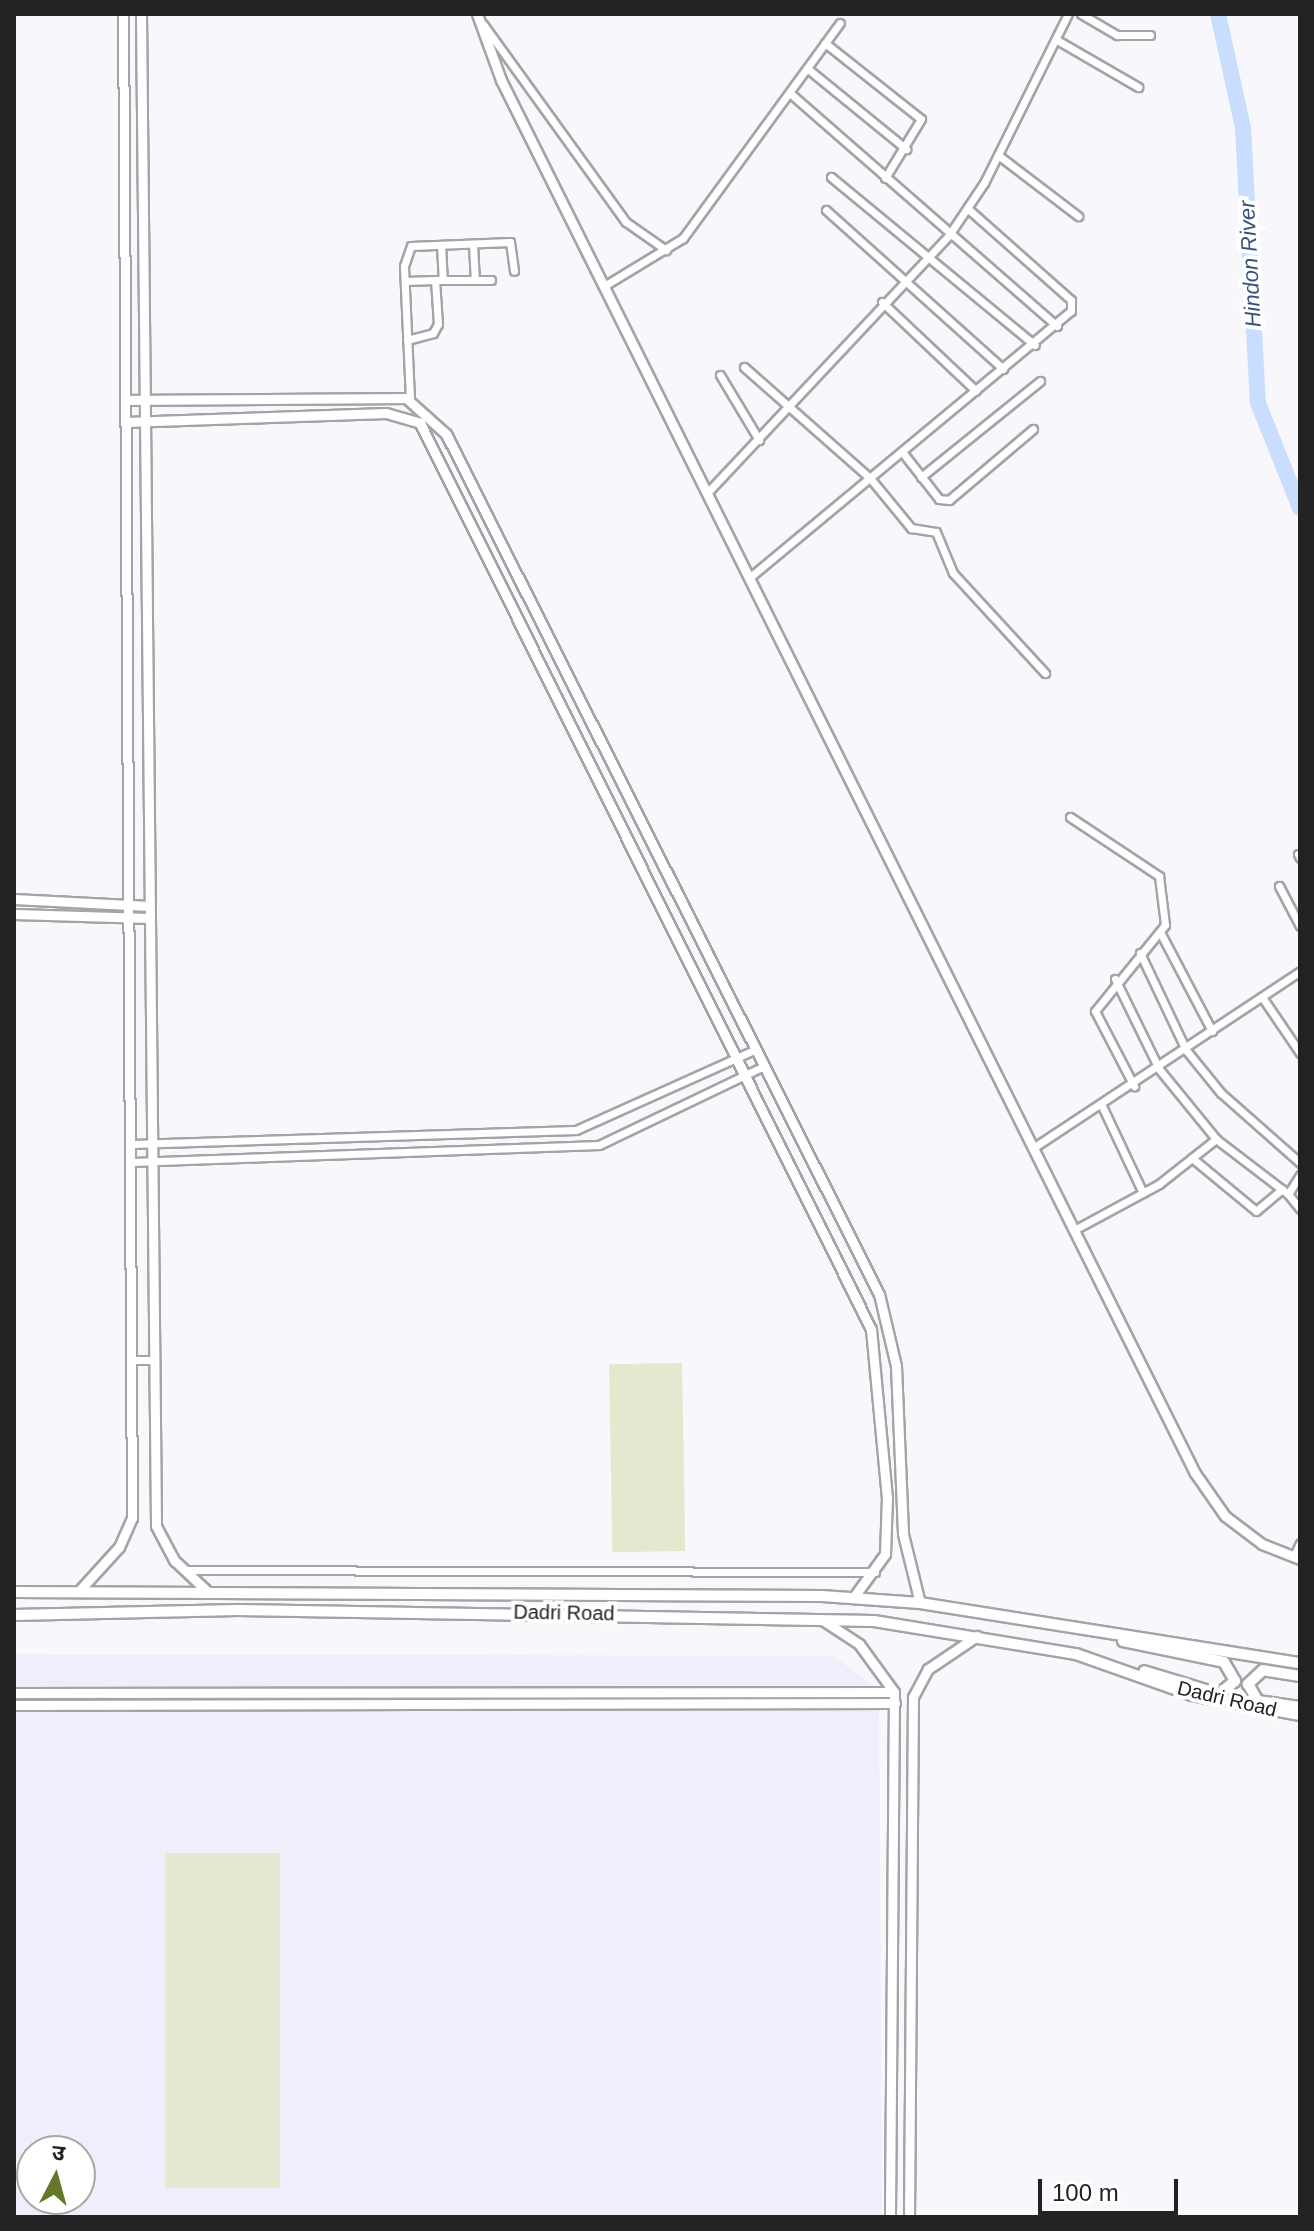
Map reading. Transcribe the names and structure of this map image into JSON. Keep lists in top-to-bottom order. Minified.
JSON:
{"streets":{"main road":["Dadri Road"]},"water":["Hindon River"],"scale_bar":"100 m","north":"top"}
